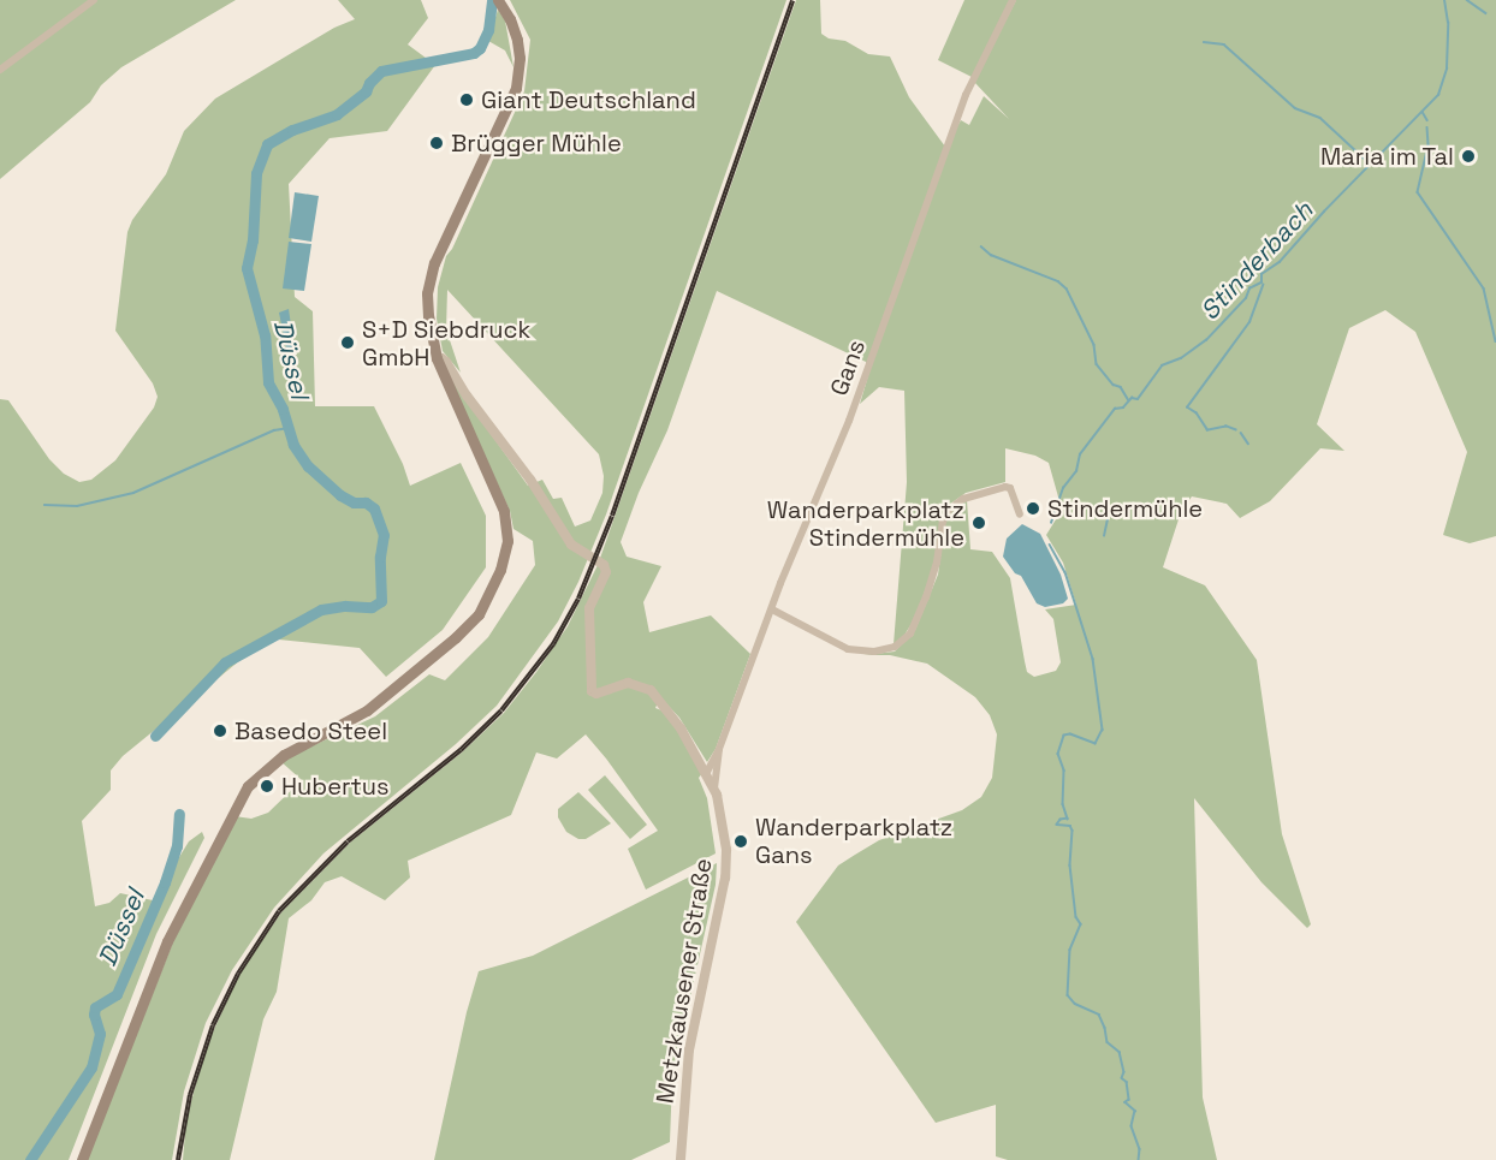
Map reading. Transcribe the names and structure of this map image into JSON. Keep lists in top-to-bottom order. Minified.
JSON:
{"streets":{"street":["Gans","Metzkausener Straße"]},"crossings":[["Gans","Metzkausener Straße"]],"water":["Stinderbach","Düssel"],"places":["Giant Deutschland","Brügger Mühle","Maria im Tal","S+D Siebdruck GmbH","Stindermühle","Wanderparkplatz Stindermühle","Basedo Steel","Hubertus","Wanderparkplatz Gans"]}
